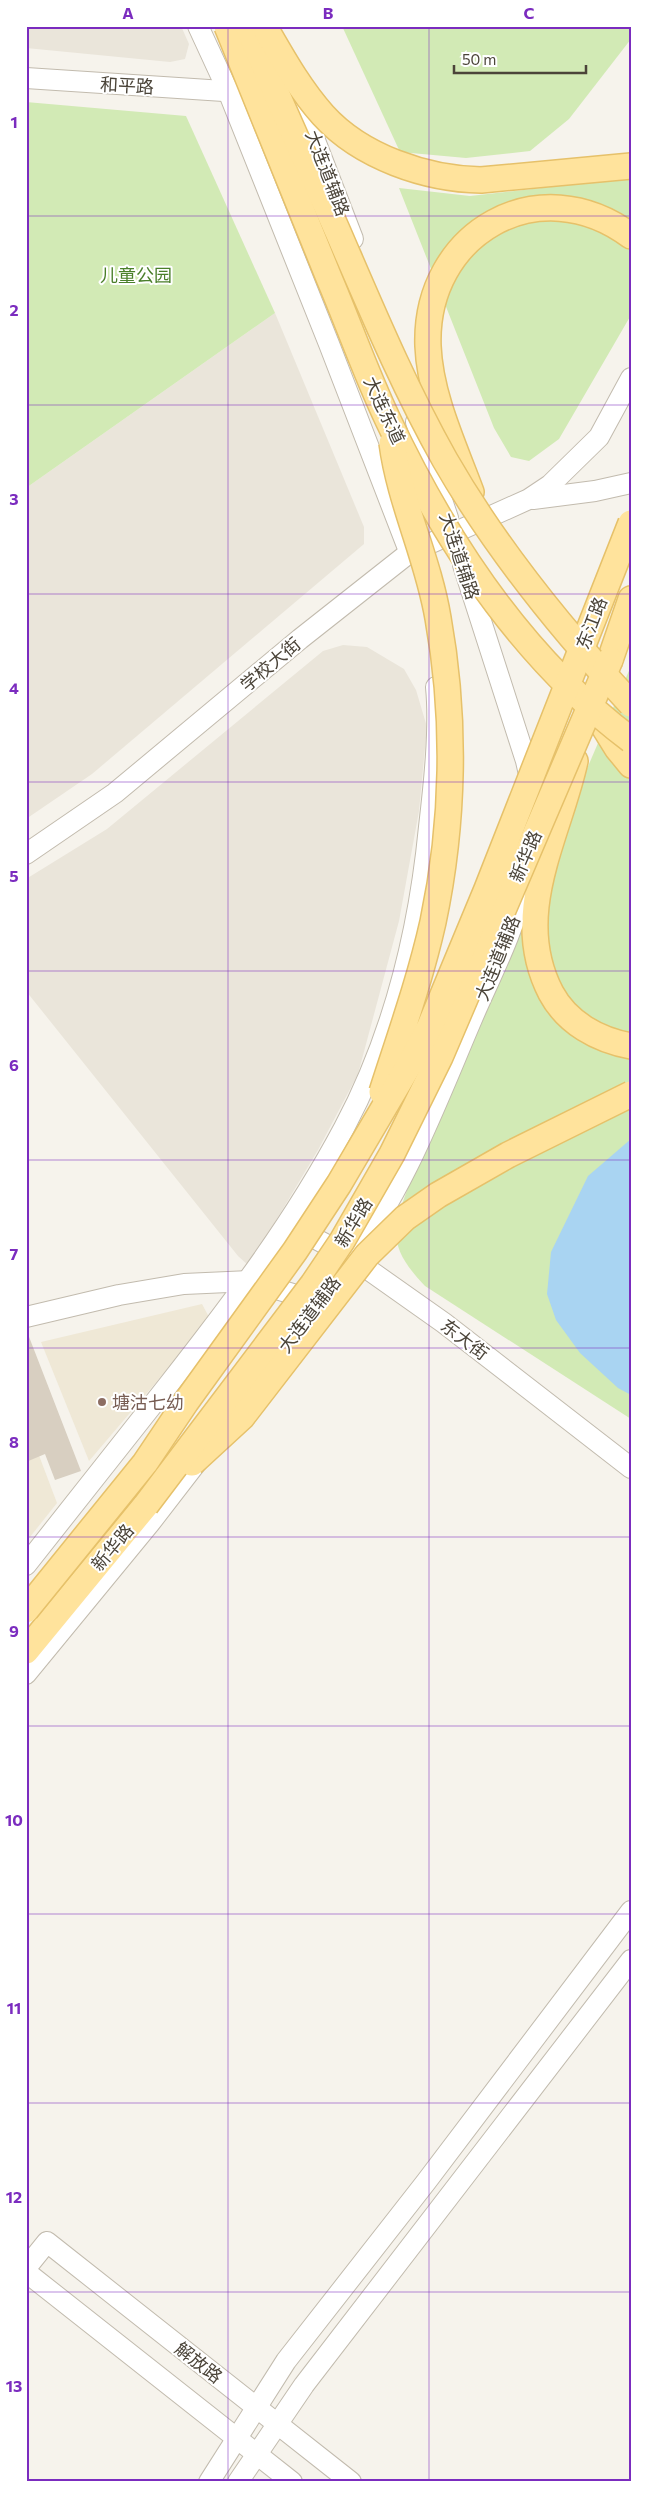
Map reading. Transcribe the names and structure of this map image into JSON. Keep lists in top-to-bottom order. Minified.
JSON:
{"streets":{"main road":["大连东道","东江路","新华路"],"street":["和平路","大连道辅路","学校大街","东大街","解放路"]},"crossings":[["和平路","大连道辅路"],["大连道辅路","学校大街"],["大连道辅路","东大街"],["东江路","新华路"]],"parks":["儿童公园"],"places":["塘沽七幼"],"scale_bar":"50 m","grid":{"columns":["A","B","C"],"rows":["1","2","3","4","5","6","7","8","9","10","11","12","13"]}}
